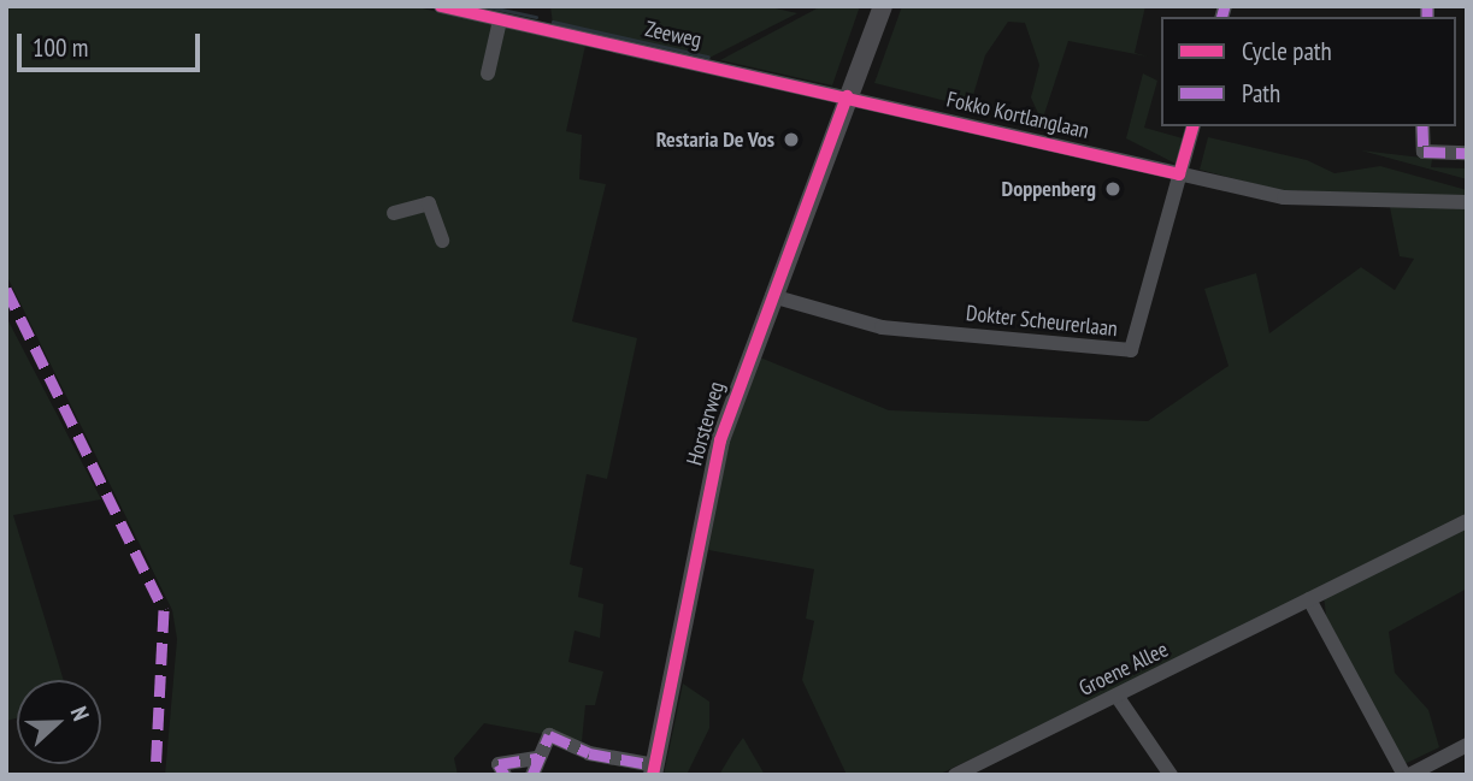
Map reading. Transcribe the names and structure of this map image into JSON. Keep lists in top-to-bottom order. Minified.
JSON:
{"streets":{"main road":["Horsterweg"],"street":["Zeeweg","Fokko Kortlanglaan","Dokter Scheurerlaan","Groene Allee"]},"crossings":[["Zeeweg","Fokko Kortlanglaan"],["Zeeweg","Horsterweg"],["Fokko Kortlanglaan","Dokter Scheurerlaan"],["Fokko Kortlanglaan","Horsterweg"],["Dokter Scheurerlaan","Horsterweg"]],"places":["Restaria De Vos","Doppenberg"],"legend":["Cycle path","Path"],"scale_bar":"100 m","north":"right"}
